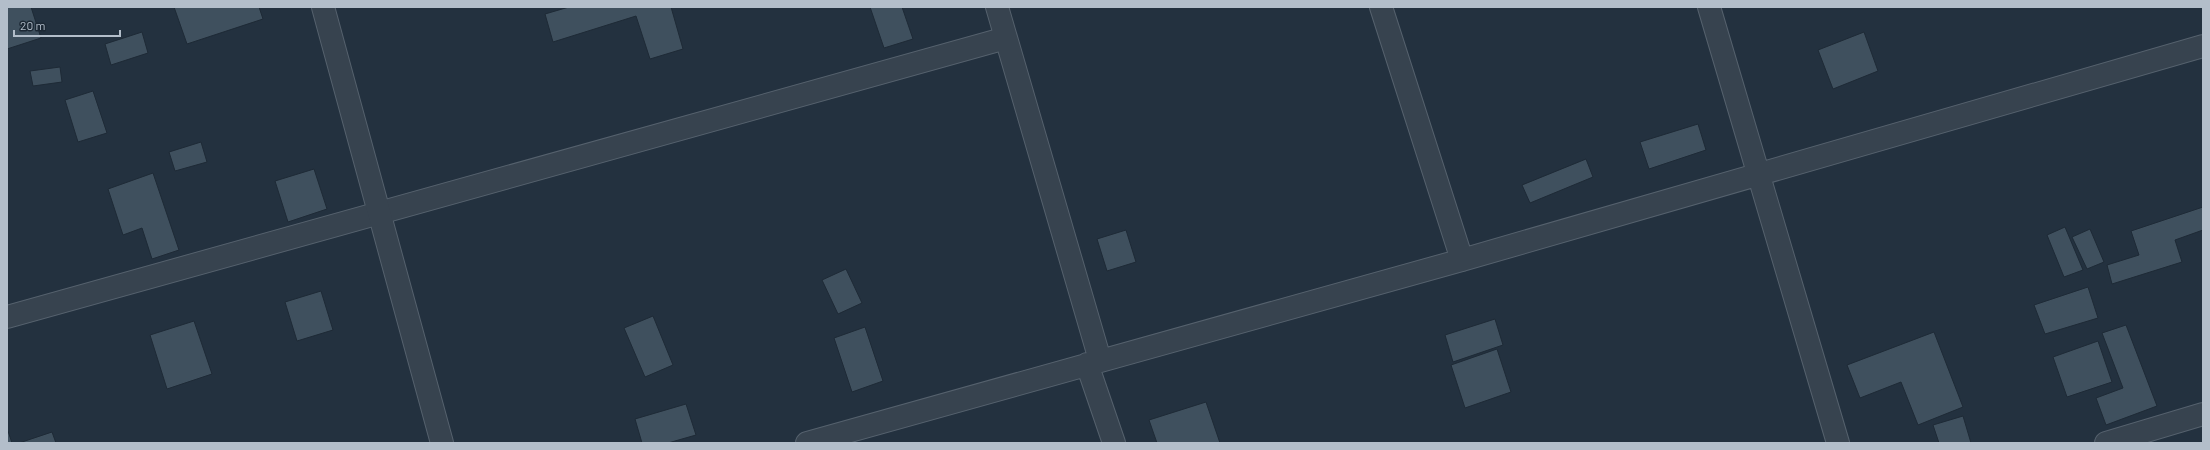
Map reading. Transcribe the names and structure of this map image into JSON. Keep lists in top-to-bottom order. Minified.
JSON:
{"scale_bar":"20 m"}
